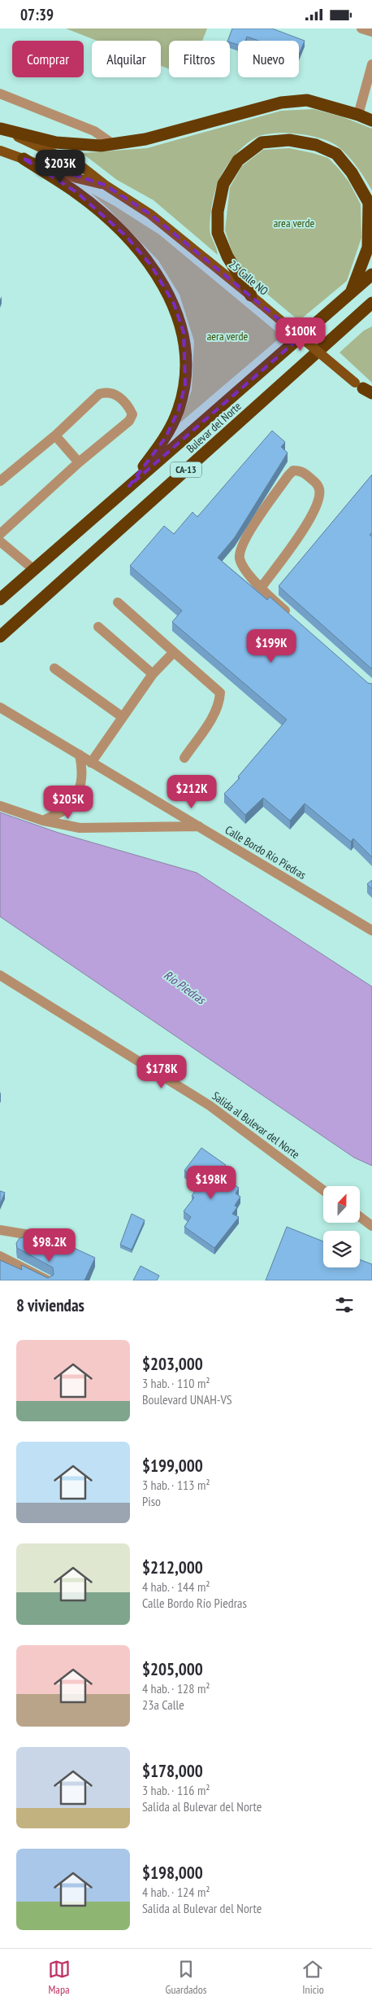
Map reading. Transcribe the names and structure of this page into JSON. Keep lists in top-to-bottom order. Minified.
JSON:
{"streets":{"highway":["Bulevar del Norte","CA-13"],"main road":["25 Calle NO"],"street":["Calle Bordo Río Piedras","Salida al Bulevar del Norte"]},"water":["Río Piedras"],"parks":["area verde","aera verde"],"north":"top","page":{"status":"07:39","chip":["Comprar","Alquilar","Filtros","Nuevo"],"price":["$203K","$100K","$199K","$212K","$205K","$178K","$198K","$98.2K"],"heading":"8 viviendas","list":[{"name":"$203,000","note":"3 hab. · 110 m² · Boulevard UNAH-VS"},{"name":"$199,000","note":"3 hab. · 113 m² · Piso"},{"name":"$212,000","note":"4 hab. · 144 m² · Calle Bordo Río Piedras"},{"name":"$205,000","note":"4 hab. · 128 m² · 23a Calle"},{"name":"$178,000","note":"3 hab. · 116 m² · Salida al Bulevar del Norte"},{"name":"$198,000","note":"4 hab. · 124 m² · Salida al Bulevar del Norte"}],"tabs":["Mapa","Guardados","Inicio"]}}
